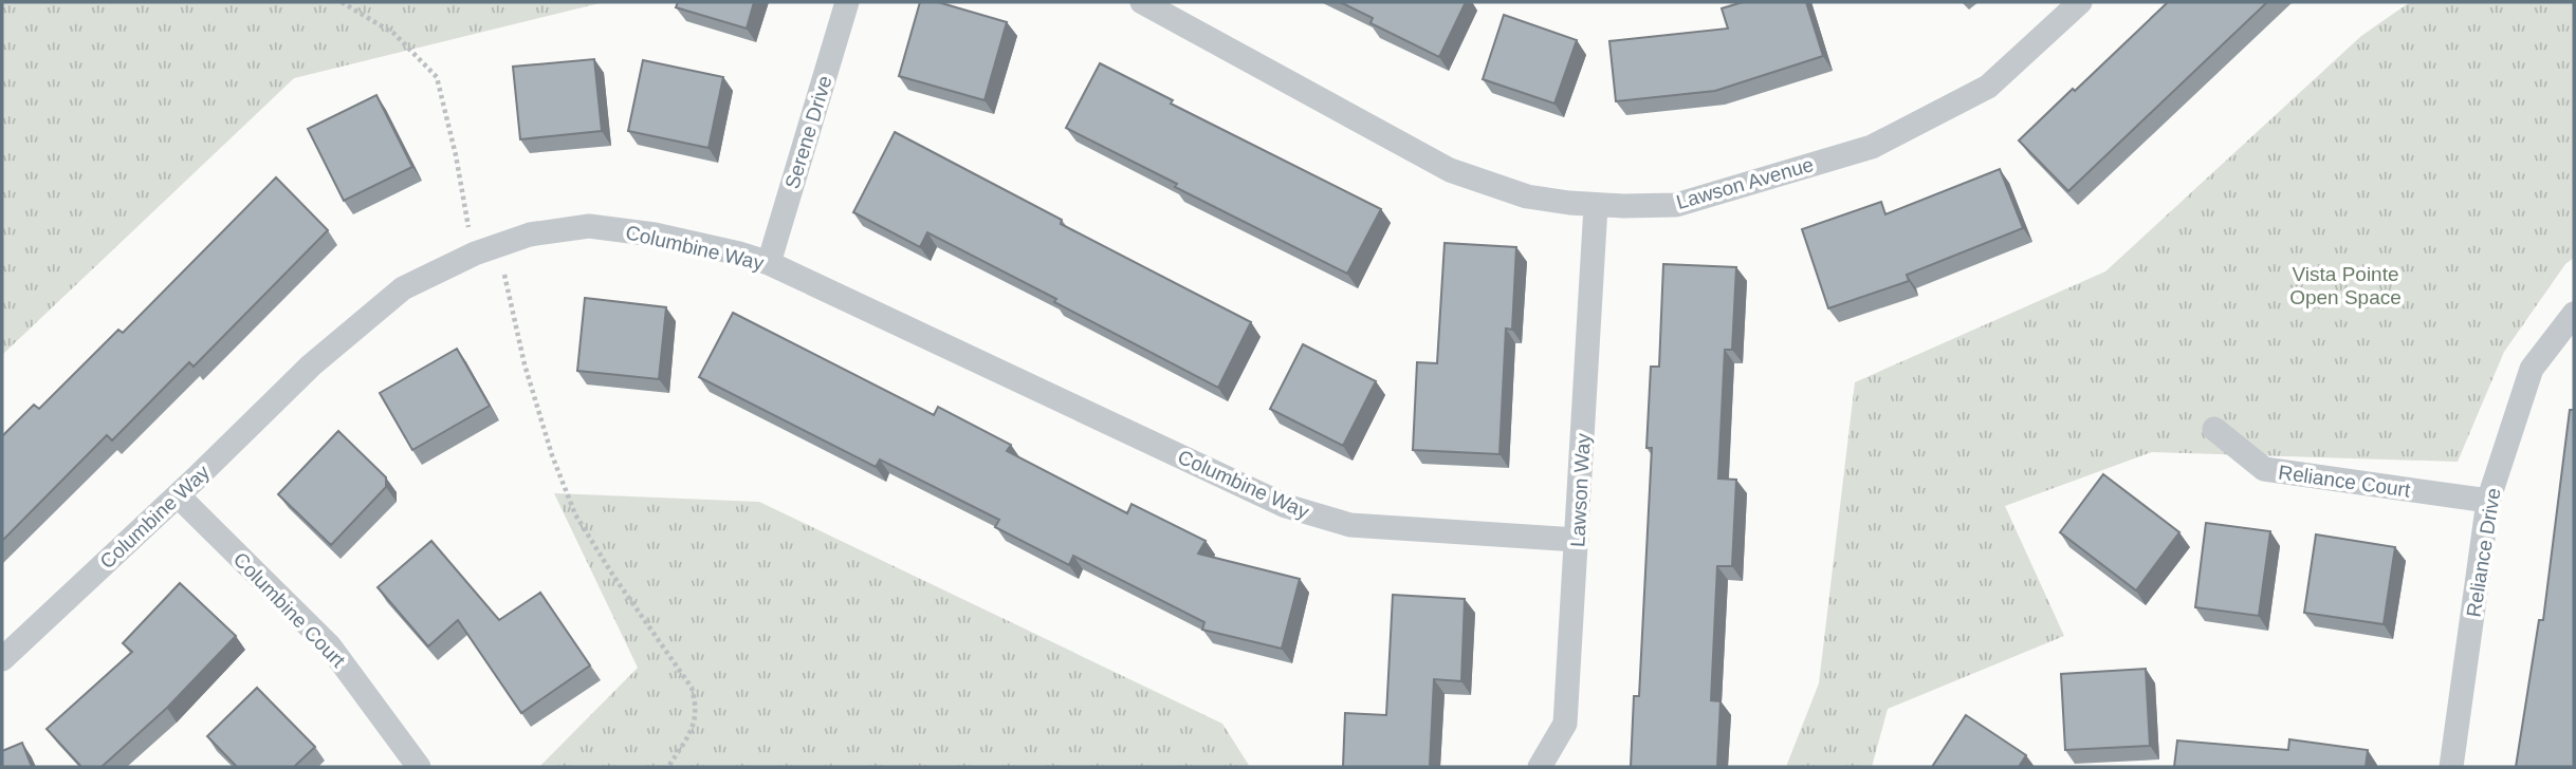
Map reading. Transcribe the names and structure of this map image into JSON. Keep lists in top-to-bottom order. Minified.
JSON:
{"streets":{"street":["Serene Drive","Lawson Avenue","Columbine Way","Reliance Court","Lawson Way","Reliance Drive","Columbine Court"]},"crossings":[["Serene Drive","Columbine Way"],["Lawson Avenue","Lawson Way"],["Columbine Way","Lawson Way"],["Columbine Way","Columbine Court"],["Reliance Court","Reliance Drive"]],"parks":["Vista Pointe Open Space"]}
